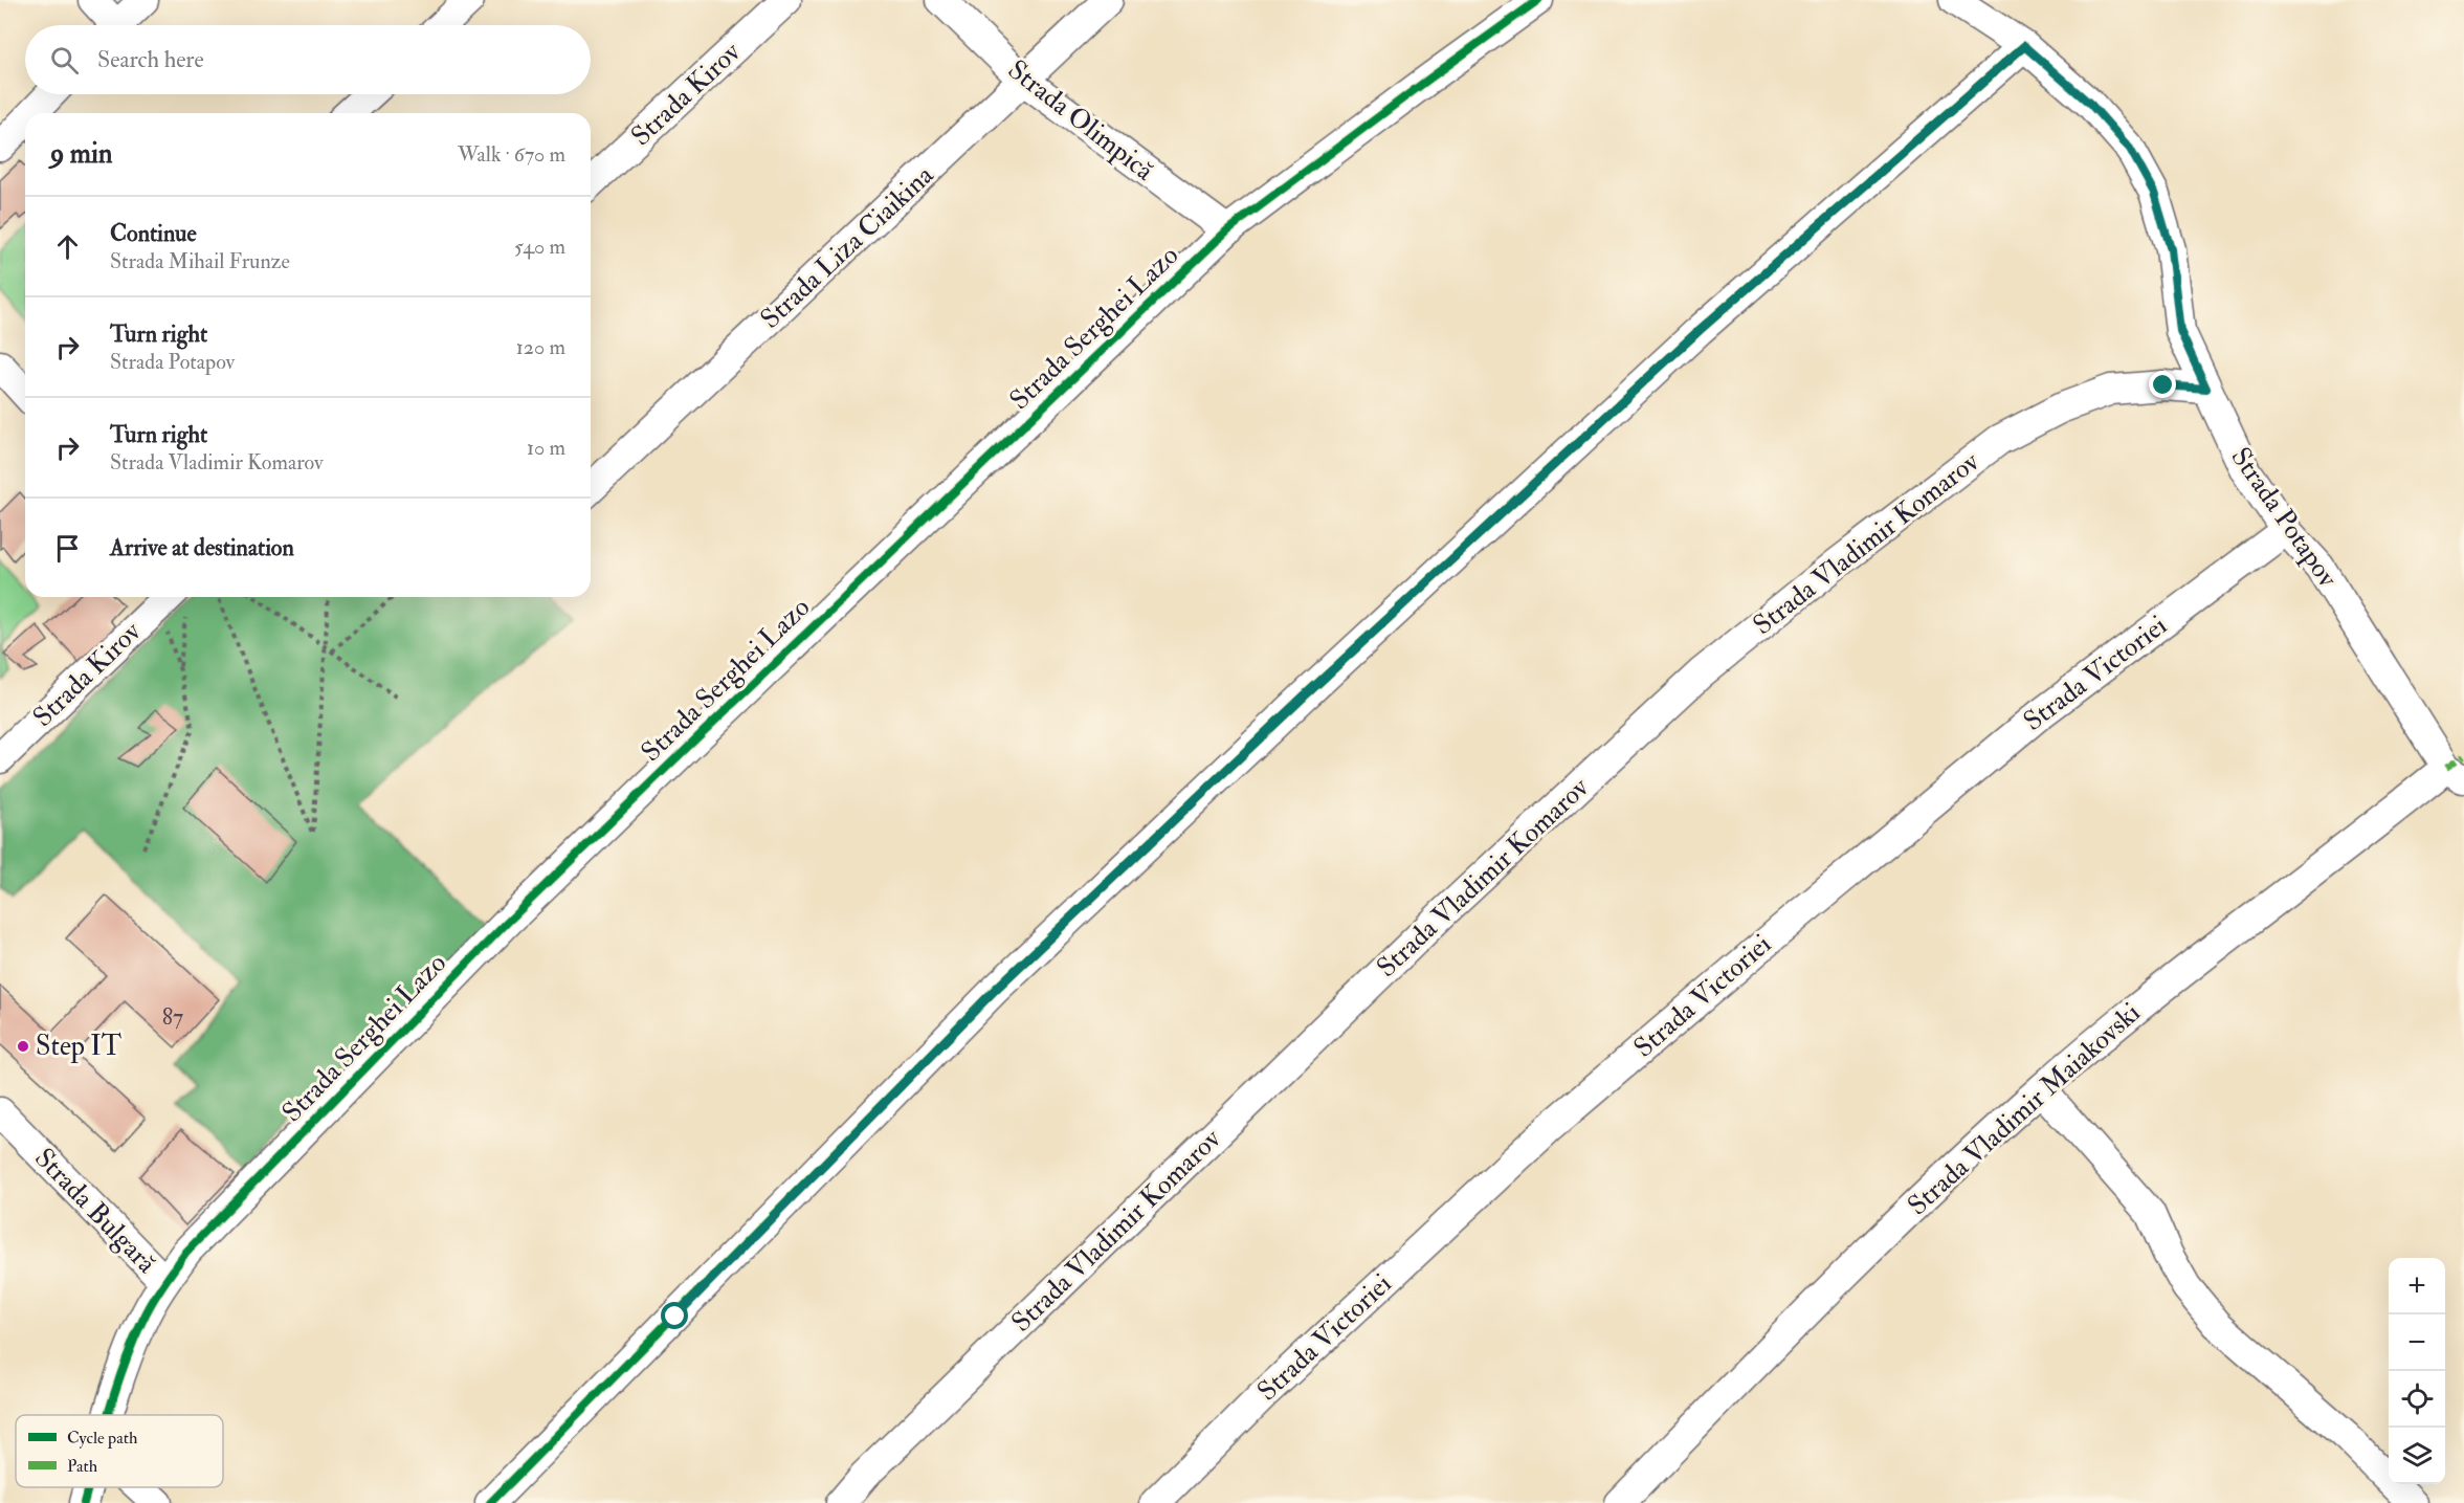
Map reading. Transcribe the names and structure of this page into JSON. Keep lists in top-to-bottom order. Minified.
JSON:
{"streets":{"street":["Strada Kirov","Strada Olimpică","Strada Liza Ciaikina","Strada Serghei Lazo","Strada Potapov","Strada Vladimir Komarov","Strada Victoriei","Strada Vladimir Maiakovski","Strada Bulgară"]},"crossings":[["Strada Olimpică","Strada Liza Ciaikina"],["Strada Olimpică","Strada Serghei Lazo"],["Strada Serghei Lazo","Strada Bulgară"],["Strada Potapov","Strada Vladimir Komarov"],["Strada Potapov","Strada Victoriei"],["Strada Potapov","Strada Vladimir Maiakovski"]],"places":["Step IT"],"house_numbers":["87"],"legend":["Cycle path","Path"],"page":{"search":"Search here","heading":["9 min","Walk · 670 m"],"list":[["Continue","Strada Mihail Frunze","540 m"],["Turn right","Strada Potapov","120 m"],["Turn right","Strada Vladimir Komarov","10 m"],"Arrive at destination"],"map_buttons":["+","−"]}}
